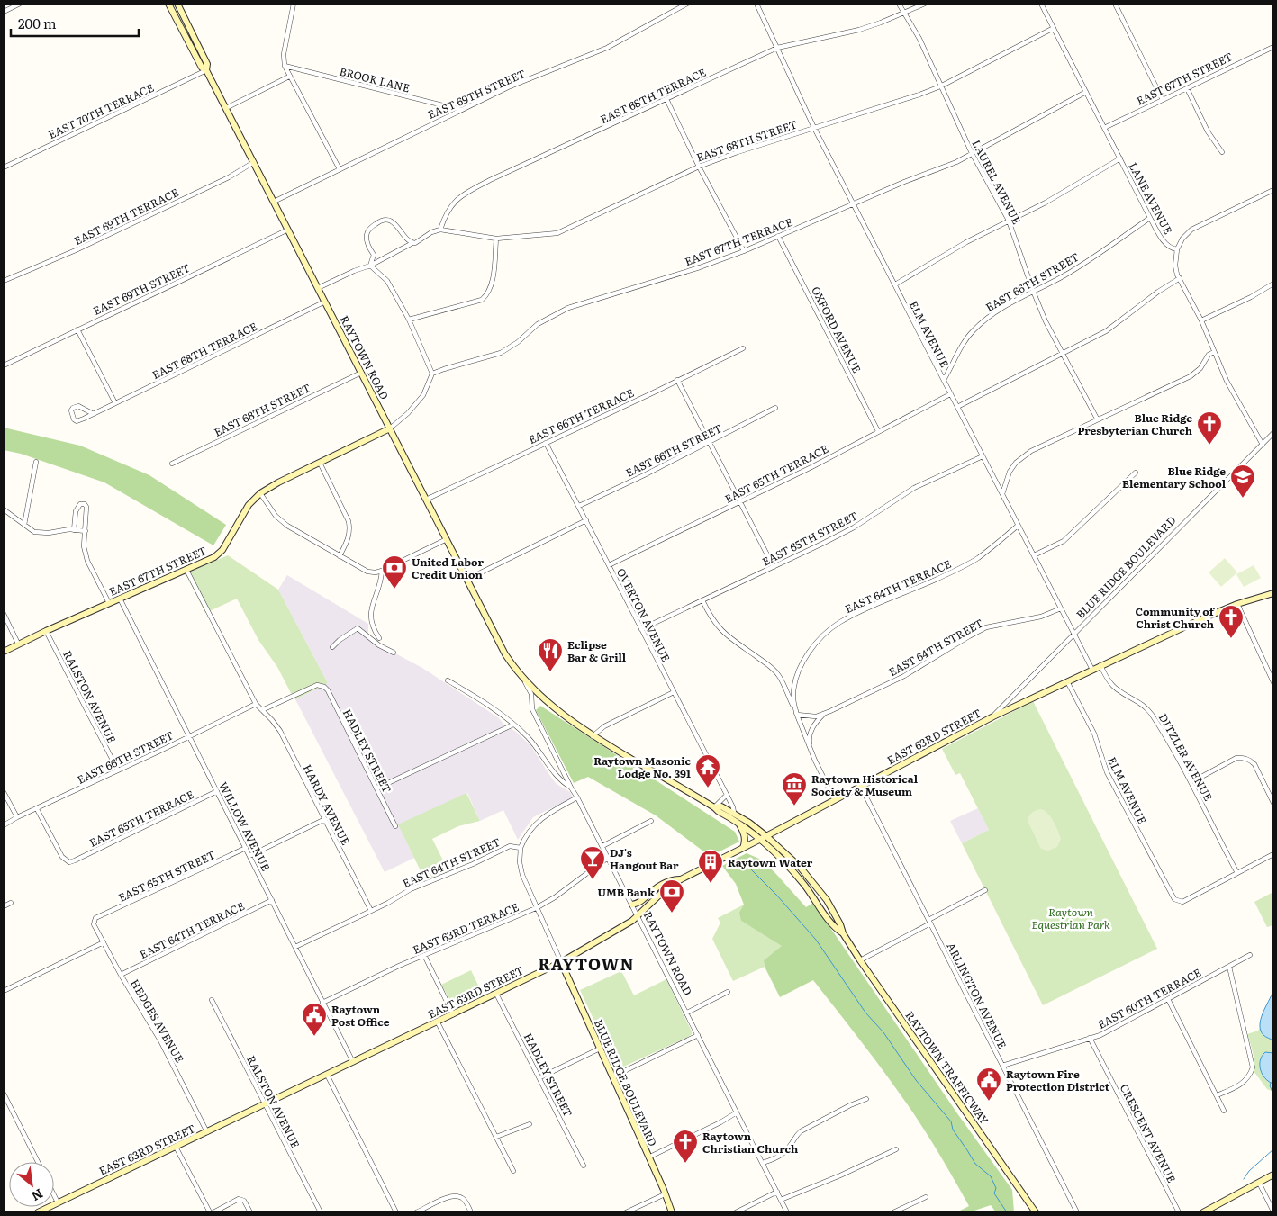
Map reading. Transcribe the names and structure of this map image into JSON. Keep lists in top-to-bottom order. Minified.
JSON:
{"streets":{"main road":["EAST 67TH STREET","RAYTOWN ROAD","BLUE RIDGE BOULEVARD","EAST 63RD STREET","RAYTOWN TRAFFICWAY"],"street":["BROOK LANE","EAST 69TH STREET","EAST 68TH TERRACE","EAST 70TH TERRACE","EAST 68TH STREET","LAUREL AVENUE","LANE AVENUE","EAST 69TH TERRACE","EAST 67TH TERRACE","EAST 66TH STREET","OXFORD AVENUE","ELM AVENUE","EAST 66TH TERRACE","EAST 65TH TERRACE","EAST 65TH STREET","EAST 64TH TERRACE","OVERTON AVENUE","EAST 64TH STREET","RALSTON AVENUE","HADLEY STREET","DITZLER AVENUE","HARDY AVENUE","WILLOW AVENUE","EAST 63RD TERRACE","ARLINGTON AVENUE","EAST 60TH TERRACE","HEDGES AVENUE","CRESCENT AVENUE"]},"crossings":[["EAST 67TH STREET","LANE AVENUE"],["EAST 67TH STREET","RAYTOWN ROAD"],["EAST 67TH STREET","RALSTON AVENUE"],["EAST 67TH STREET","WILLOW AVENUE"],["BROOK LANE","EAST 69TH STREET"],["EAST 69TH STREET","RAYTOWN ROAD"],["EAST 68TH TERRACE","EAST 68TH STREET"],["EAST 68TH TERRACE","LAUREL AVENUE"],["EAST 68TH TERRACE","ELM AVENUE"],["EAST 68TH TERRACE","RAYTOWN ROAD"],["EAST 70TH TERRACE","RAYTOWN ROAD"],["EAST 68TH STREET","LAUREL AVENUE"],["EAST 68TH STREET","LANE AVENUE"],["EAST 68TH STREET","ELM AVENUE"],["EAST 68TH STREET","RAYTOWN ROAD"],["LAUREL AVENUE","EAST 67TH TERRACE"],["LAUREL AVENUE","EAST 66TH STREET"],["LANE AVENUE","EAST 67TH TERRACE"],["LANE AVENUE","EAST 66TH STREET"],["EAST 69TH TERRACE","RAYTOWN ROAD"],["EAST 67TH TERRACE","OXFORD AVENUE"],["EAST 67TH TERRACE","ELM AVENUE"],["EAST 66TH STREET","ELM AVENUE"],["EAST 66TH STREET","EAST 65TH TERRACE"],["EAST 66TH STREET","OVERTON AVENUE"],["EAST 66TH STREET","RALSTON AVENUE"],["EAST 66TH STREET","HARDY AVENUE"],["EAST 66TH STREET","WILLOW AVENUE"],["OXFORD AVENUE","EAST 65TH TERRACE"],["ELM AVENUE","EAST 65TH TERRACE"],["ELM AVENUE","EAST 65TH STREET"],["ELM AVENUE","BLUE RIDGE BOULEVARD"],["ELM AVENUE","EAST 64TH TERRACE"],["ELM AVENUE","EAST 64TH STREET"],["ELM AVENUE","EAST 63RD STREET"],["ELM AVENUE","DITZLER AVENUE"],["RAYTOWN ROAD","EAST 66TH TERRACE"],["RAYTOWN ROAD","EAST 63RD STREET"],["RAYTOWN ROAD","EAST 63RD TERRACE"],["RAYTOWN ROAD","RAYTOWN TRAFFICWAY"],["EAST 66TH TERRACE","OVERTON AVENUE"],["EAST 65TH TERRACE","OVERTON AVENUE"],["EAST 65TH TERRACE","WILLOW AVENUE"],["EAST 65TH STREET","OVERTON AVENUE"],["EAST 65TH STREET","WILLOW AVENUE"],["EAST 65TH STREET","HEDGES AVENUE"],["BLUE RIDGE BOULEVARD","EAST 63RD STREET"],["EAST 64TH TERRACE","EAST 64TH STREET"],["EAST 64TH TERRACE","WILLOW AVENUE"],["EAST 64TH TERRACE","HEDGES AVENUE"],["OVERTON AVENUE","RAYTOWN TRAFFICWAY"],["EAST 64TH STREET","HARDY AVENUE"],["EAST 64TH STREET","WILLOW AVENUE"],["RALSTON AVENUE","EAST 63RD STREET"],["EAST 63RD STREET","HADLEY STREET"],["EAST 63RD STREET","DITZLER AVENUE"],["EAST 63RD STREET","WILLOW AVENUE"],["EAST 63RD STREET","ARLINGTON AVENUE"],["EAST 63RD STREET","HEDGES AVENUE"],["EAST 63RD STREET","RAYTOWN TRAFFICWAY"],["HADLEY STREET","HARDY AVENUE"],["WILLOW AVENUE","EAST 63RD TERRACE"],["ARLINGTON AVENUE","EAST 60TH TERRACE"],["EAST 60TH TERRACE","CRESCENT AVENUE"]],"districts":["RAYTOWN"],"parks":["Raytown Equestrian Park"],"places":{"church":["Blue Ridge Presbyterian Church","Community of Christ Church","Raytown Christian Church"],"school or university":["Blue Ridge Elementary School"],"bank":["United Labor Credit Union","UMB Bank"],"restaurant":["Eclipse Bar & Grill"],"temple":["Raytown Masonic Lodge No. 391"],"museum":["Raytown Historical Society & Museum"],"bar":["DJ's Hangout Bar"],"building":["Raytown Water"],"public building":["Raytown Post Office","Raytown Fire Protection District"]},"scale_bar":"200 m","north":"bottom right"}
